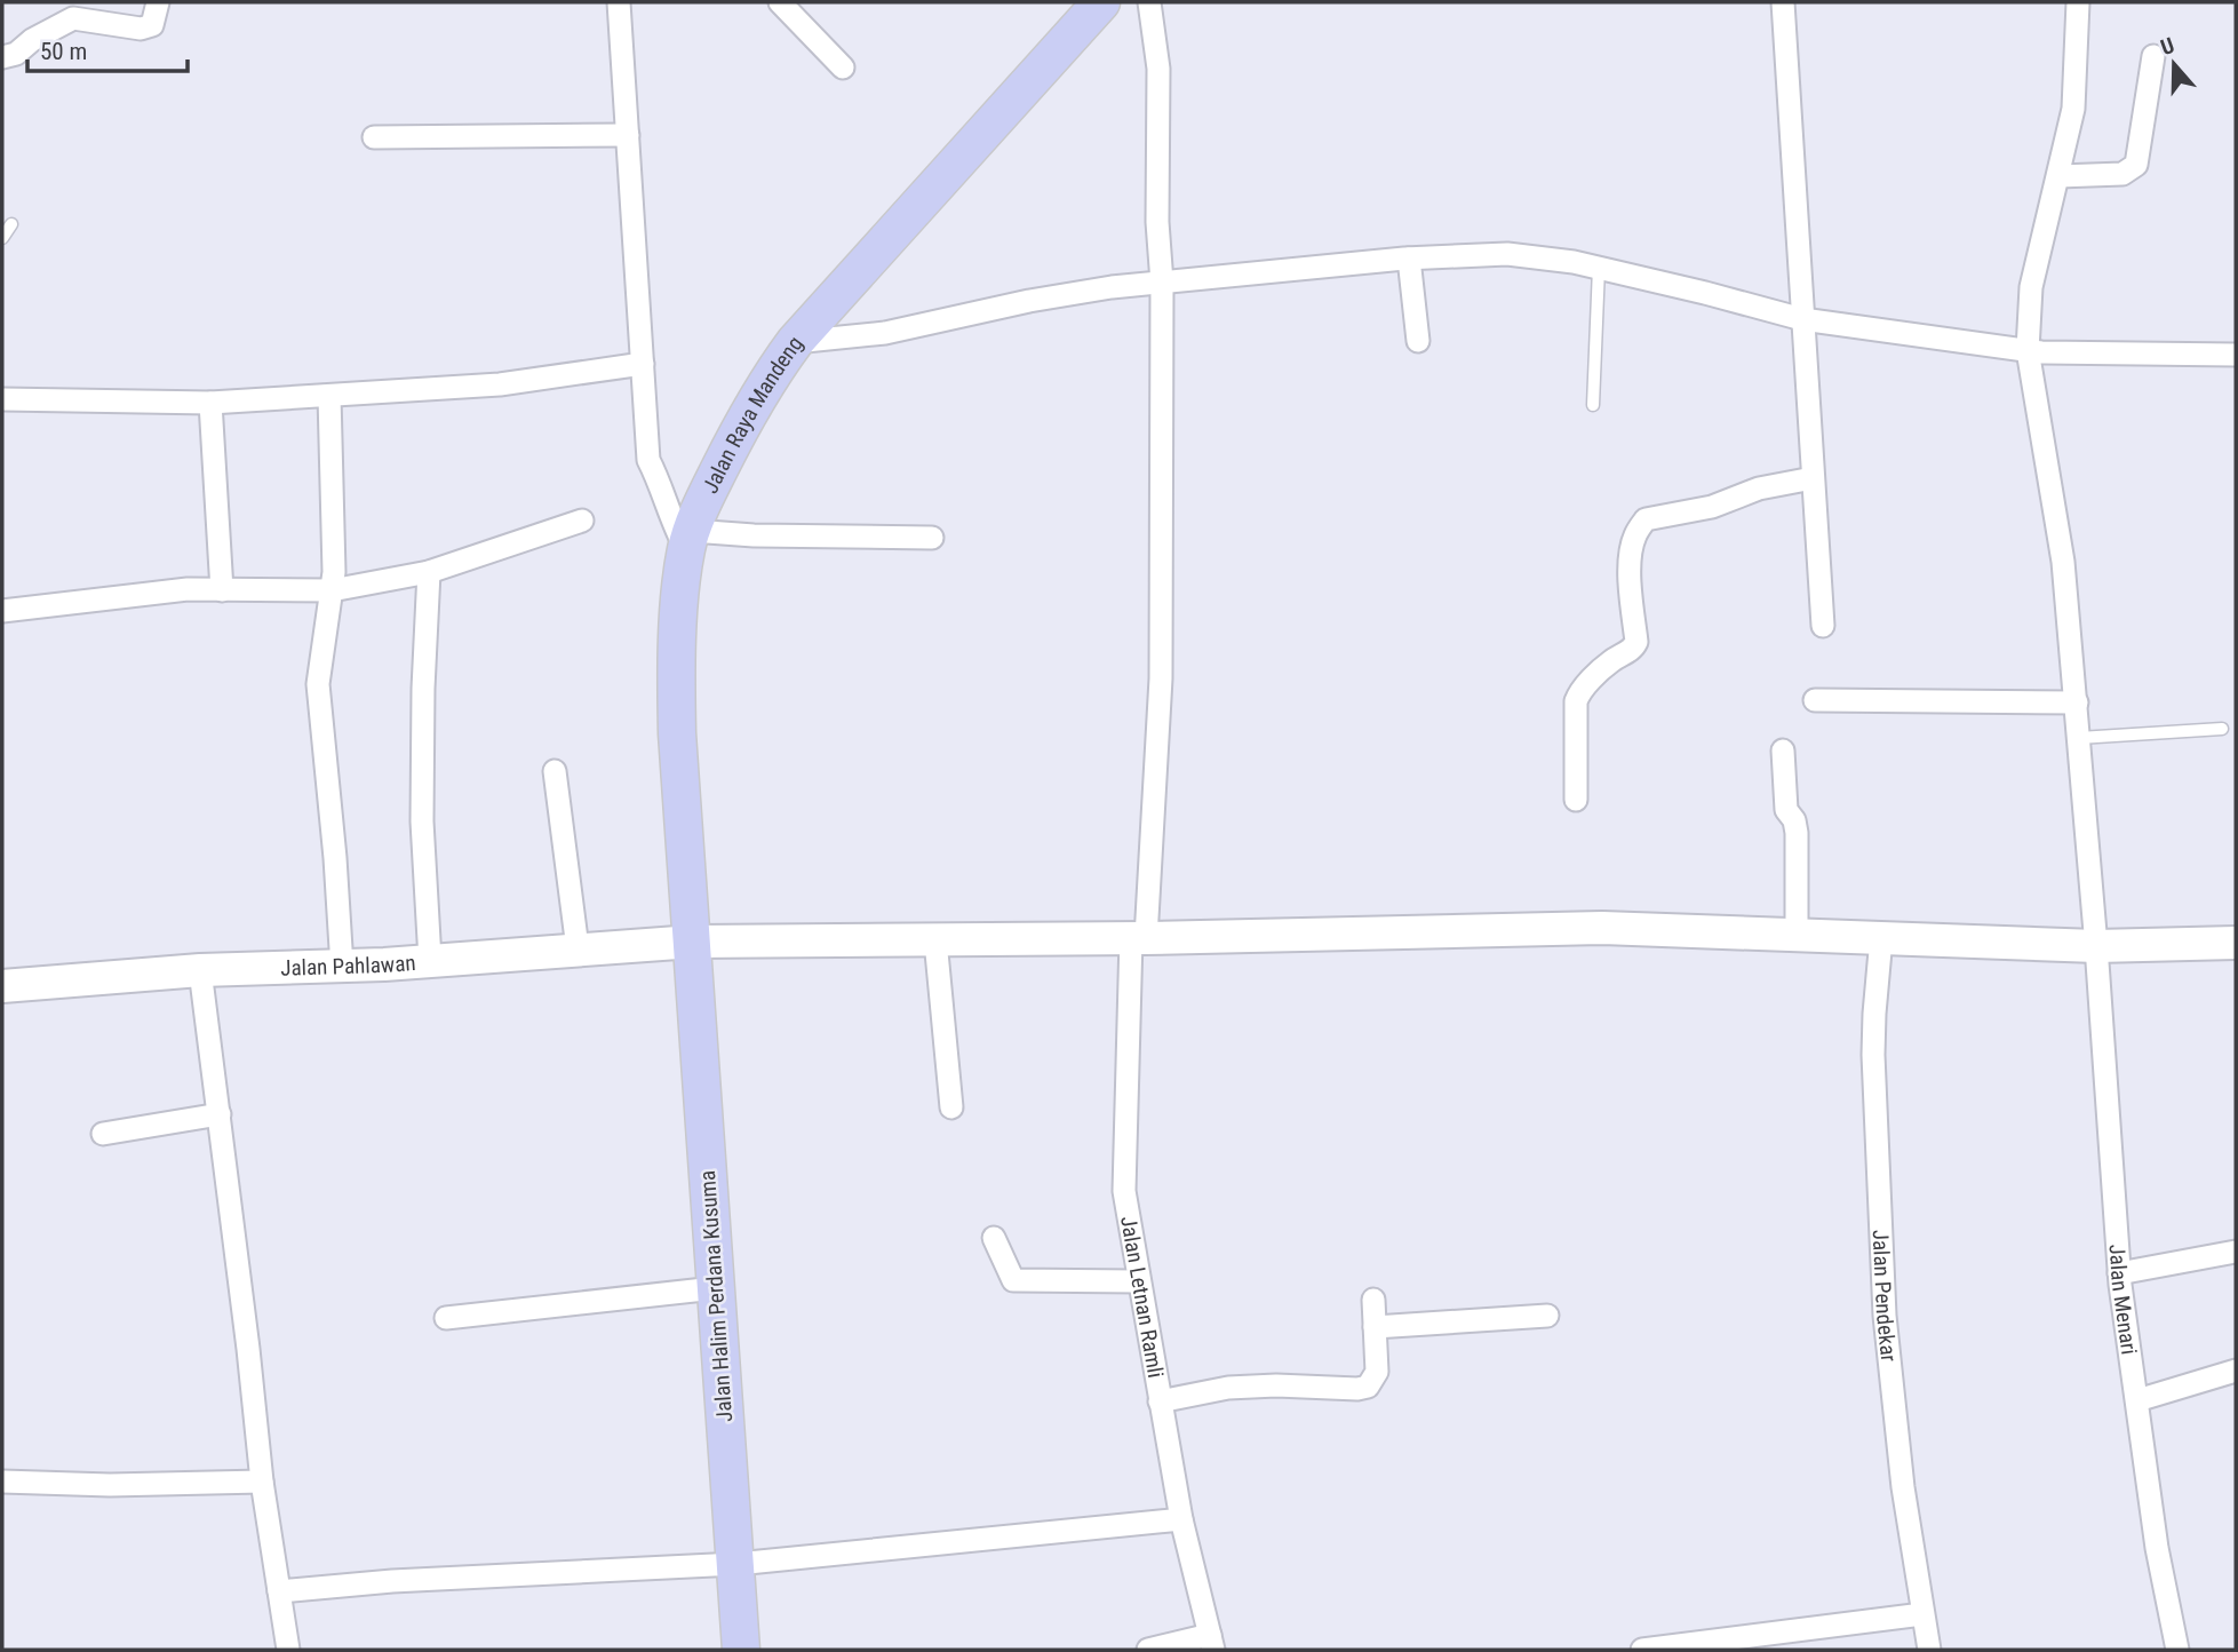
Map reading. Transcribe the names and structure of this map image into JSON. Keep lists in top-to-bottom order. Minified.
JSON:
{"streets":{"highway":["Jalan Raya Mandeng","Jalan Halim Perdana Kusuma"],"main road":["Jalan Pahlawan"],"street":["Jalan Pendekar","Jalan Letnan Ramli","Jalan Menari"]},"crossings":[["Jalan Raya Mandeng","Jalan Pahlawan"],["Jalan Raya Mandeng","Jalan Halim Perdana Kusuma"],["Jalan Pahlawan","Jalan Pendekar"],["Jalan Pahlawan","Jalan Halim Perdana Kusuma"],["Jalan Pahlawan","Jalan Letnan Ramli"],["Jalan Pahlawan","Jalan Menari"]],"scale_bar":"50 m","north":"top"}
